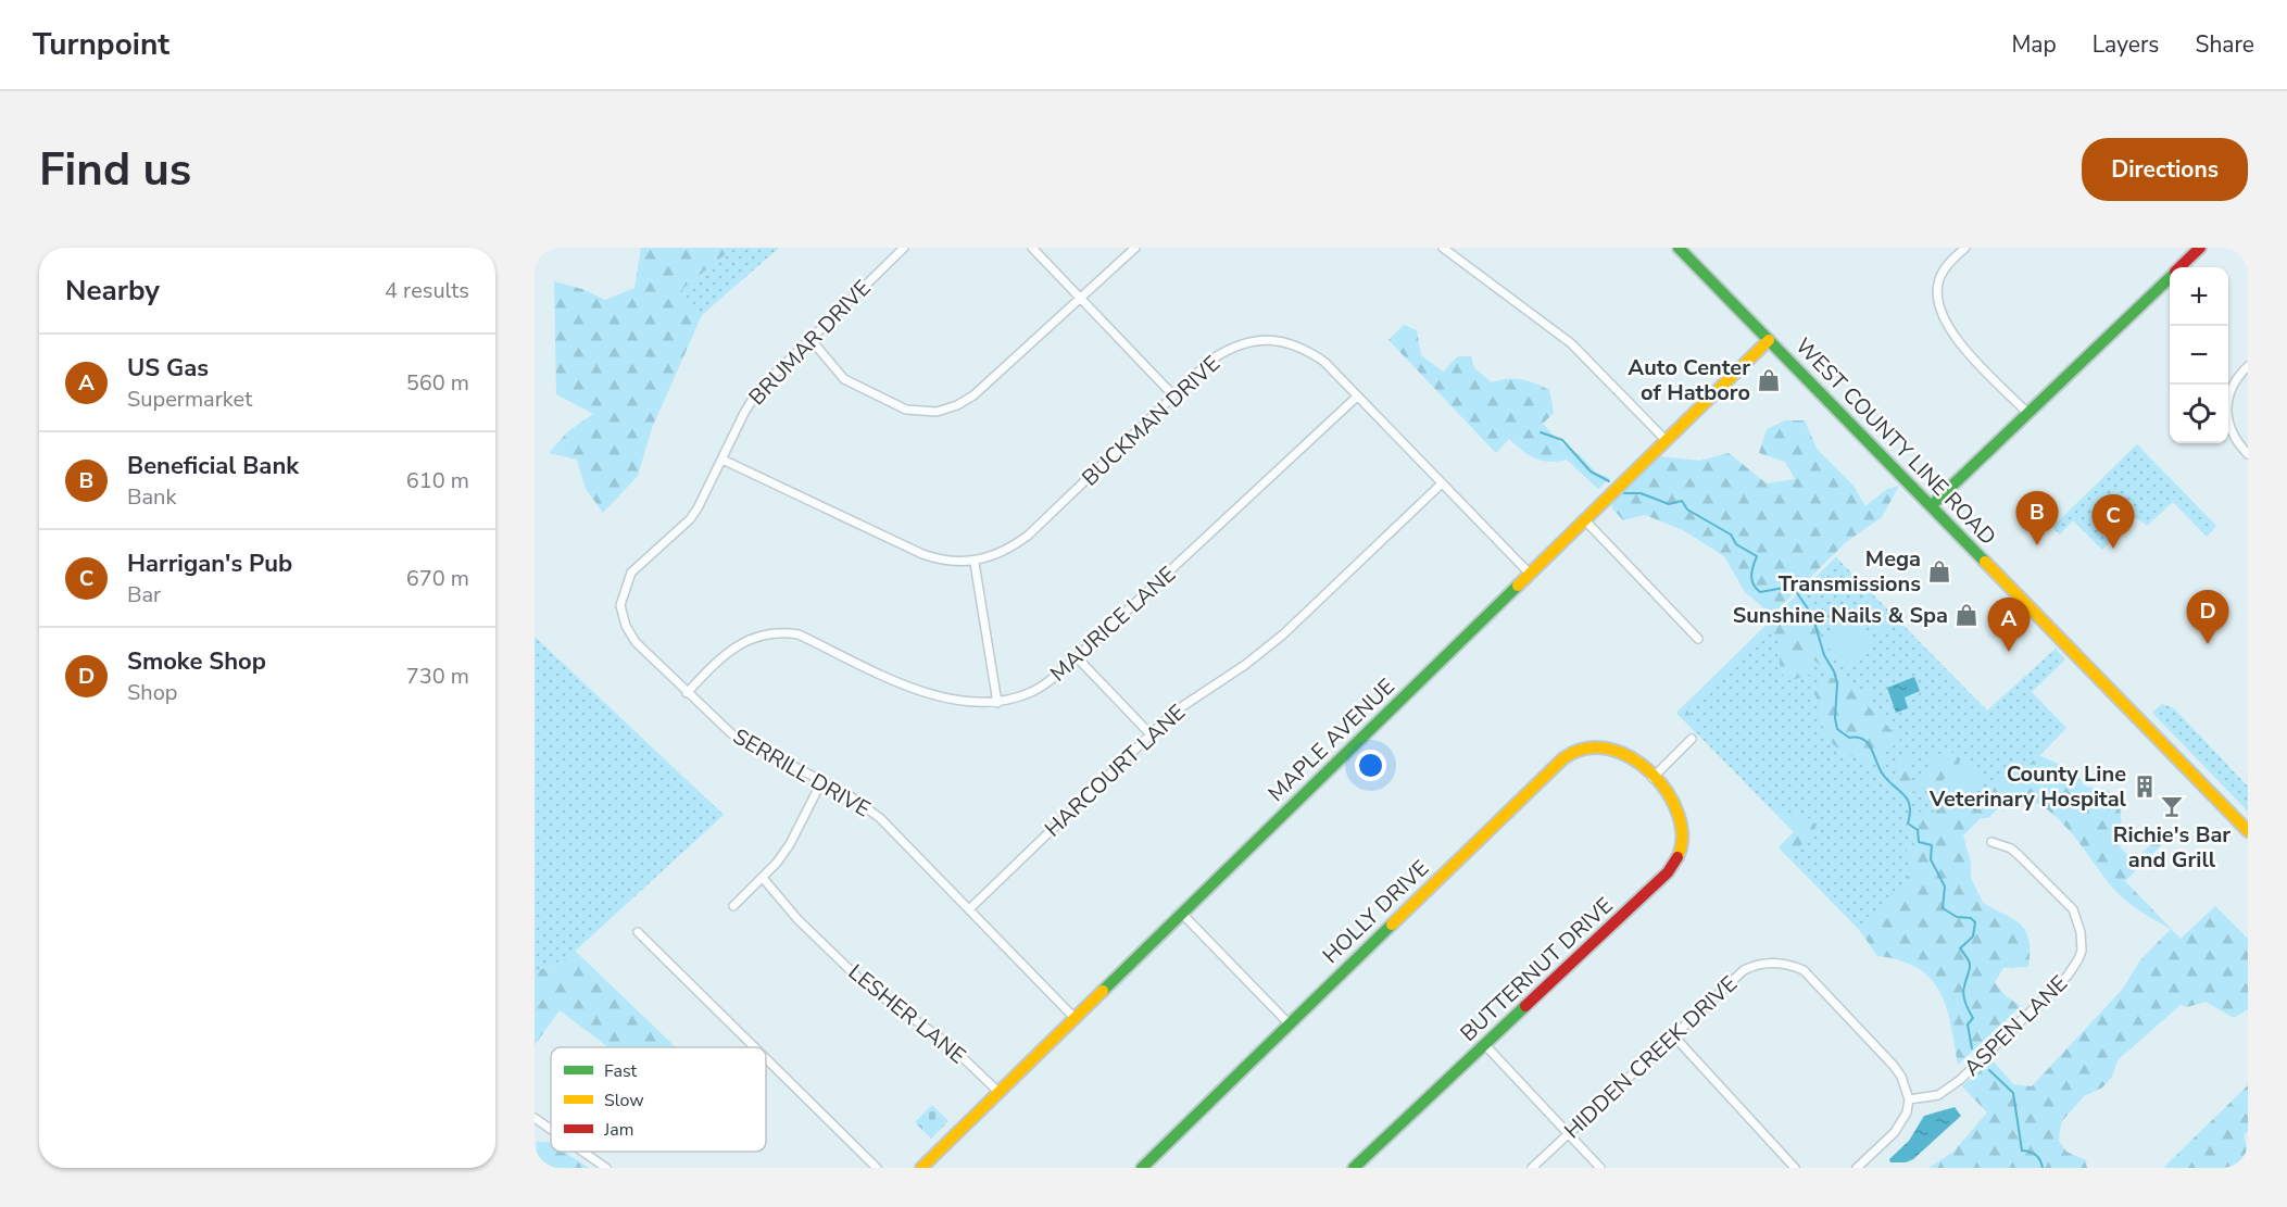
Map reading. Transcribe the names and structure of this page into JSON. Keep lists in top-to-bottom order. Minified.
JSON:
{"streets":{"street":["BRUMAR DRIVE","BUCKMAN DRIVE","WEST COUNTY LINE ROAD","MAURICE LANE","MAPLE AVENUE","HARCOURT LANE","SERRILL DRIVE","HOLLY DRIVE","BUTTERNUT DRIVE","LESHER LANE","ASPEN LANE","HIDDEN CREEK DRIVE"]},"crossings":[["BRUMAR DRIVE","BUCKMAN DRIVE"],["BRUMAR DRIVE","SERRILL DRIVE"],["BUCKMAN DRIVE","MAURICE LANE"],["BUCKMAN DRIVE","MAPLE AVENUE"],["BUCKMAN DRIVE","HARCOURT LANE"],["WEST COUNTY LINE ROAD","MAPLE AVENUE"],["MAURICE LANE","SERRILL DRIVE"],["MAPLE AVENUE","SERRILL DRIVE"],["MAPLE AVENUE","LESHER LANE"],["HARCOURT LANE","SERRILL DRIVE"],["HOLLY DRIVE","BUTTERNUT DRIVE"],["ASPEN LANE","HIDDEN CREEK DRIVE"]],"places":{"shop":["Auto Center of Hatboro","Mega Transmissions","Sunshine Nails & Spa"],"building":["County Line Veterinary Hospital"],"bar":["Richie's Bar and Grill"]},"legend":["Fast","Slow","Jam"],"page":{"header":"Turnpoint","nav":["Map","Layers","Share"],"buttons":"Directions","title":"Find us","heading":["Nearby","4 results"],"map_buttons":["+","−"],"list":[{"mark":"A","name":"US Gas","note":"Supermarket","value":"560 m"},{"mark":"B","name":"Beneficial Bank","note":"Bank","value":"610 m"},{"mark":"C","name":"Harrigan's Pub","note":"Bar","value":"670 m"},{"mark":"D","name":"Smoke Shop","note":"Shop","value":"730 m"}],"pins":["B","C","D","A"]}}
